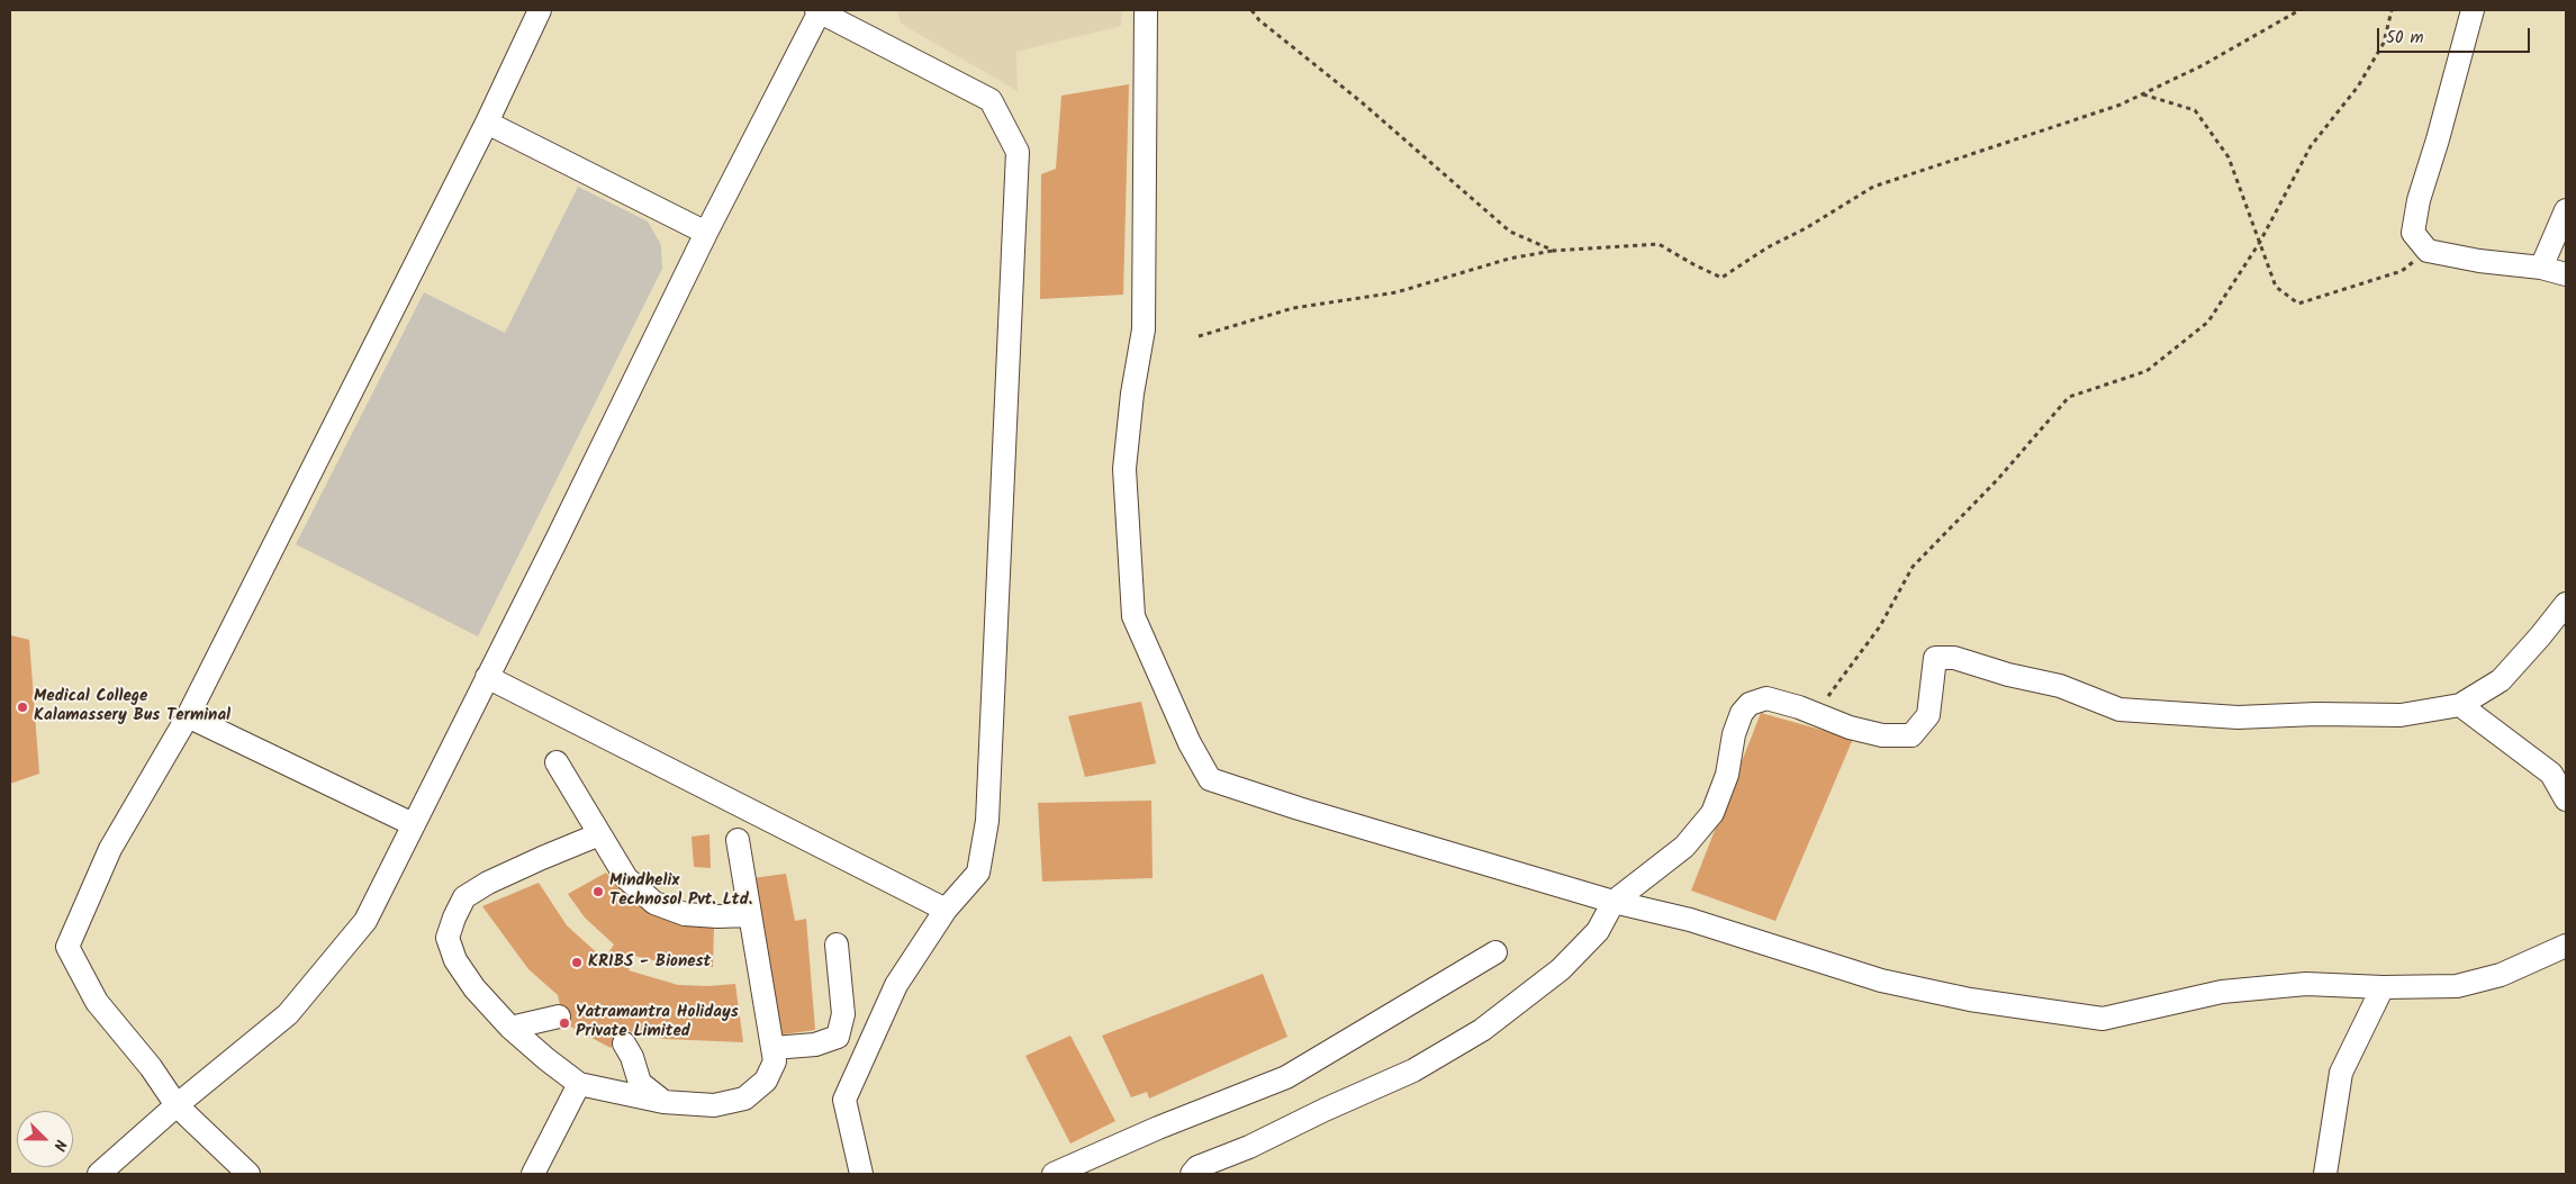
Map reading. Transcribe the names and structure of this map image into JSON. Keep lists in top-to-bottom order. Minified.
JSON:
{"places":["Medical College Kalamassery Bus Terminal","Mindhelix Technosol Pvt. Ltd.","KRIBS - Bionest","Yatramantra Holidays Private Limited"],"scale_bar":"50 m","north":"bottom right"}
